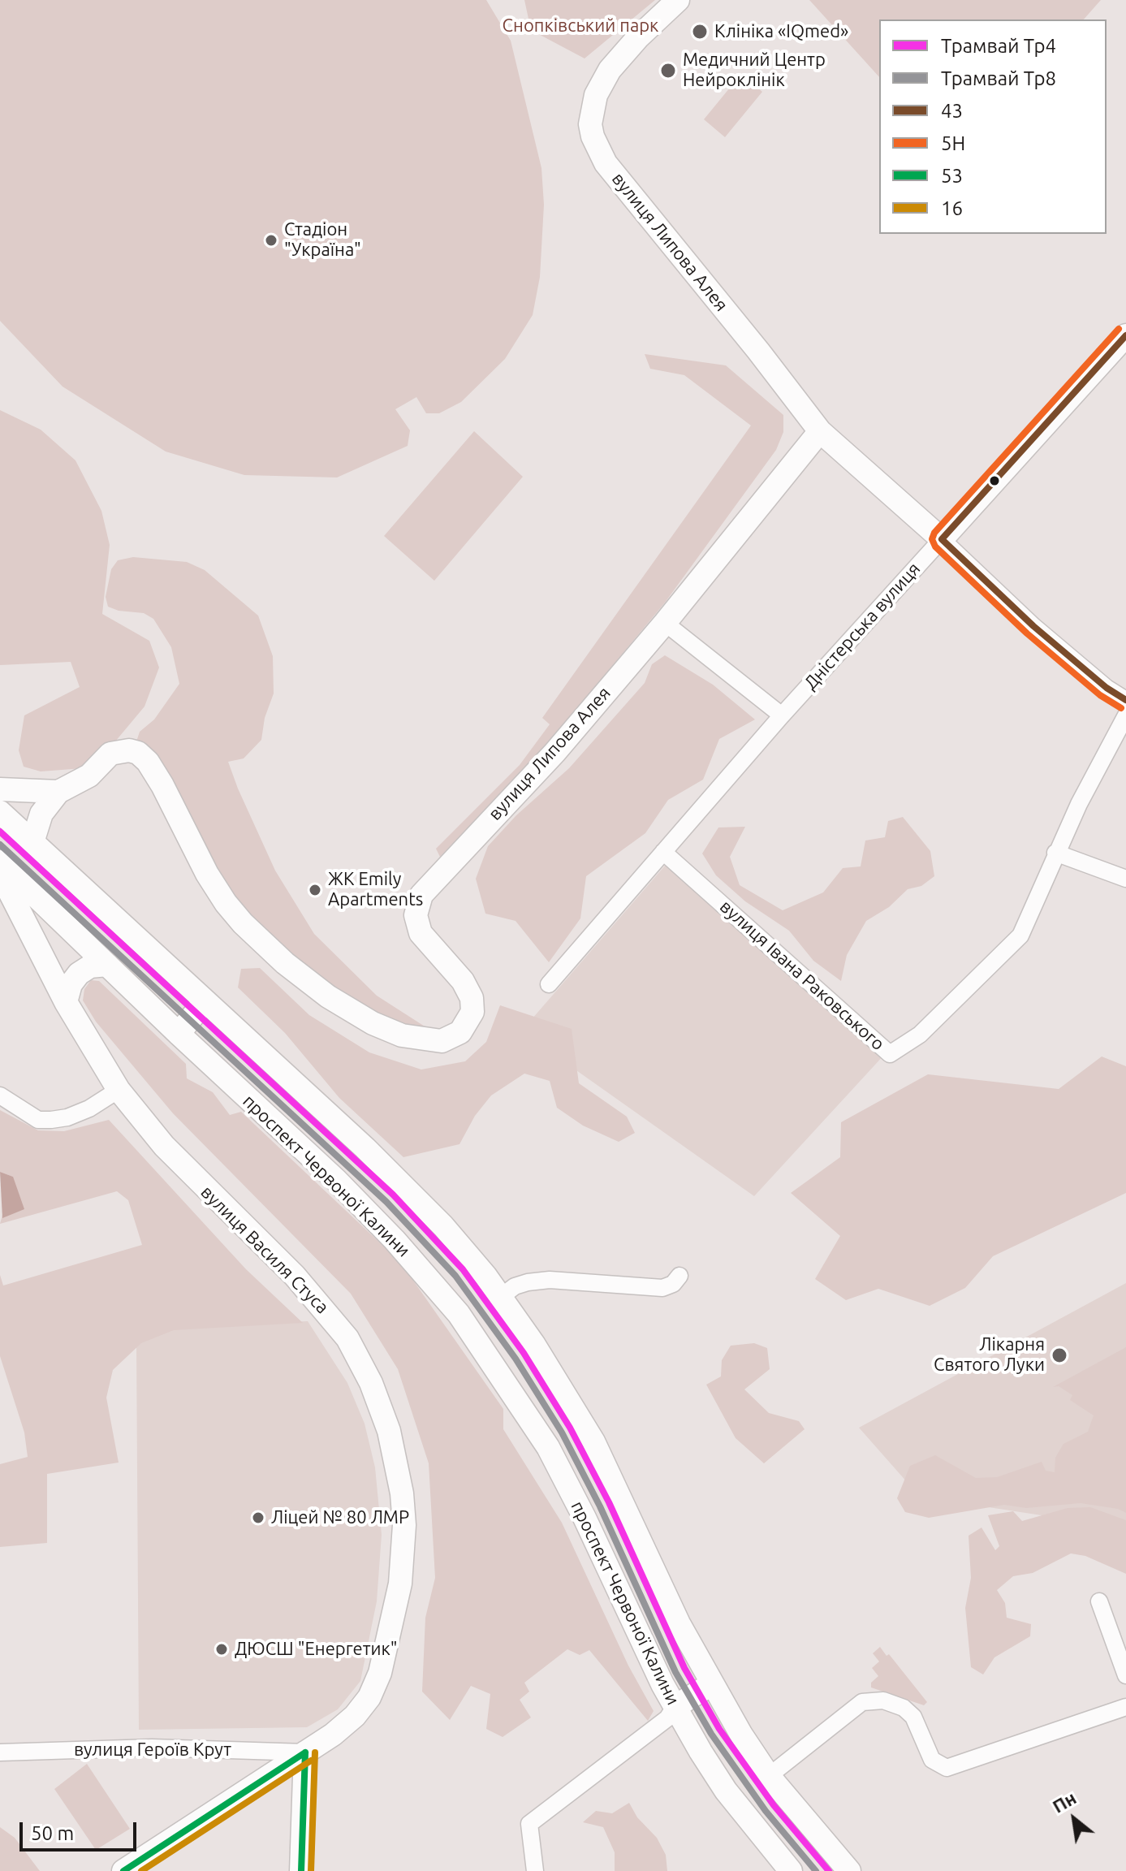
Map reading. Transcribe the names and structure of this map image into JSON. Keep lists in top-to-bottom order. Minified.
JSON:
{"streets":{"street":["вулиця Липова Алея","Дністерська вулиця","вулиця Івана Раковського","проспект Червоної Калини","вулиця Василя Стуса","вулиця Героїв Крут"]},"crossings":[["Дністерська вулиця","вулиця Івана Раковського"],["вулиця Василя Стуса","вулиця Героїв Крут"]],"parks":["Снопківський парк"],"places":["Клініка «IQmed»","Медичний Центр Нейроклінік","Стадіон \"Україна\"","ЖК Emily Apartments","Лікарня Святого Луки","Ліцей № 80 ЛМР","ДЮСШ \"Енергетик\""],"lines":["transit line 5Н","transit line 43","tram line Тр4","tram line Тр8","transit line 53","transit line 16"],"legend":["Трамвай Тр4","Трамвай Тр8","43","5Н","53","16"],"scale_bar":"50 m","north":"top left"}
